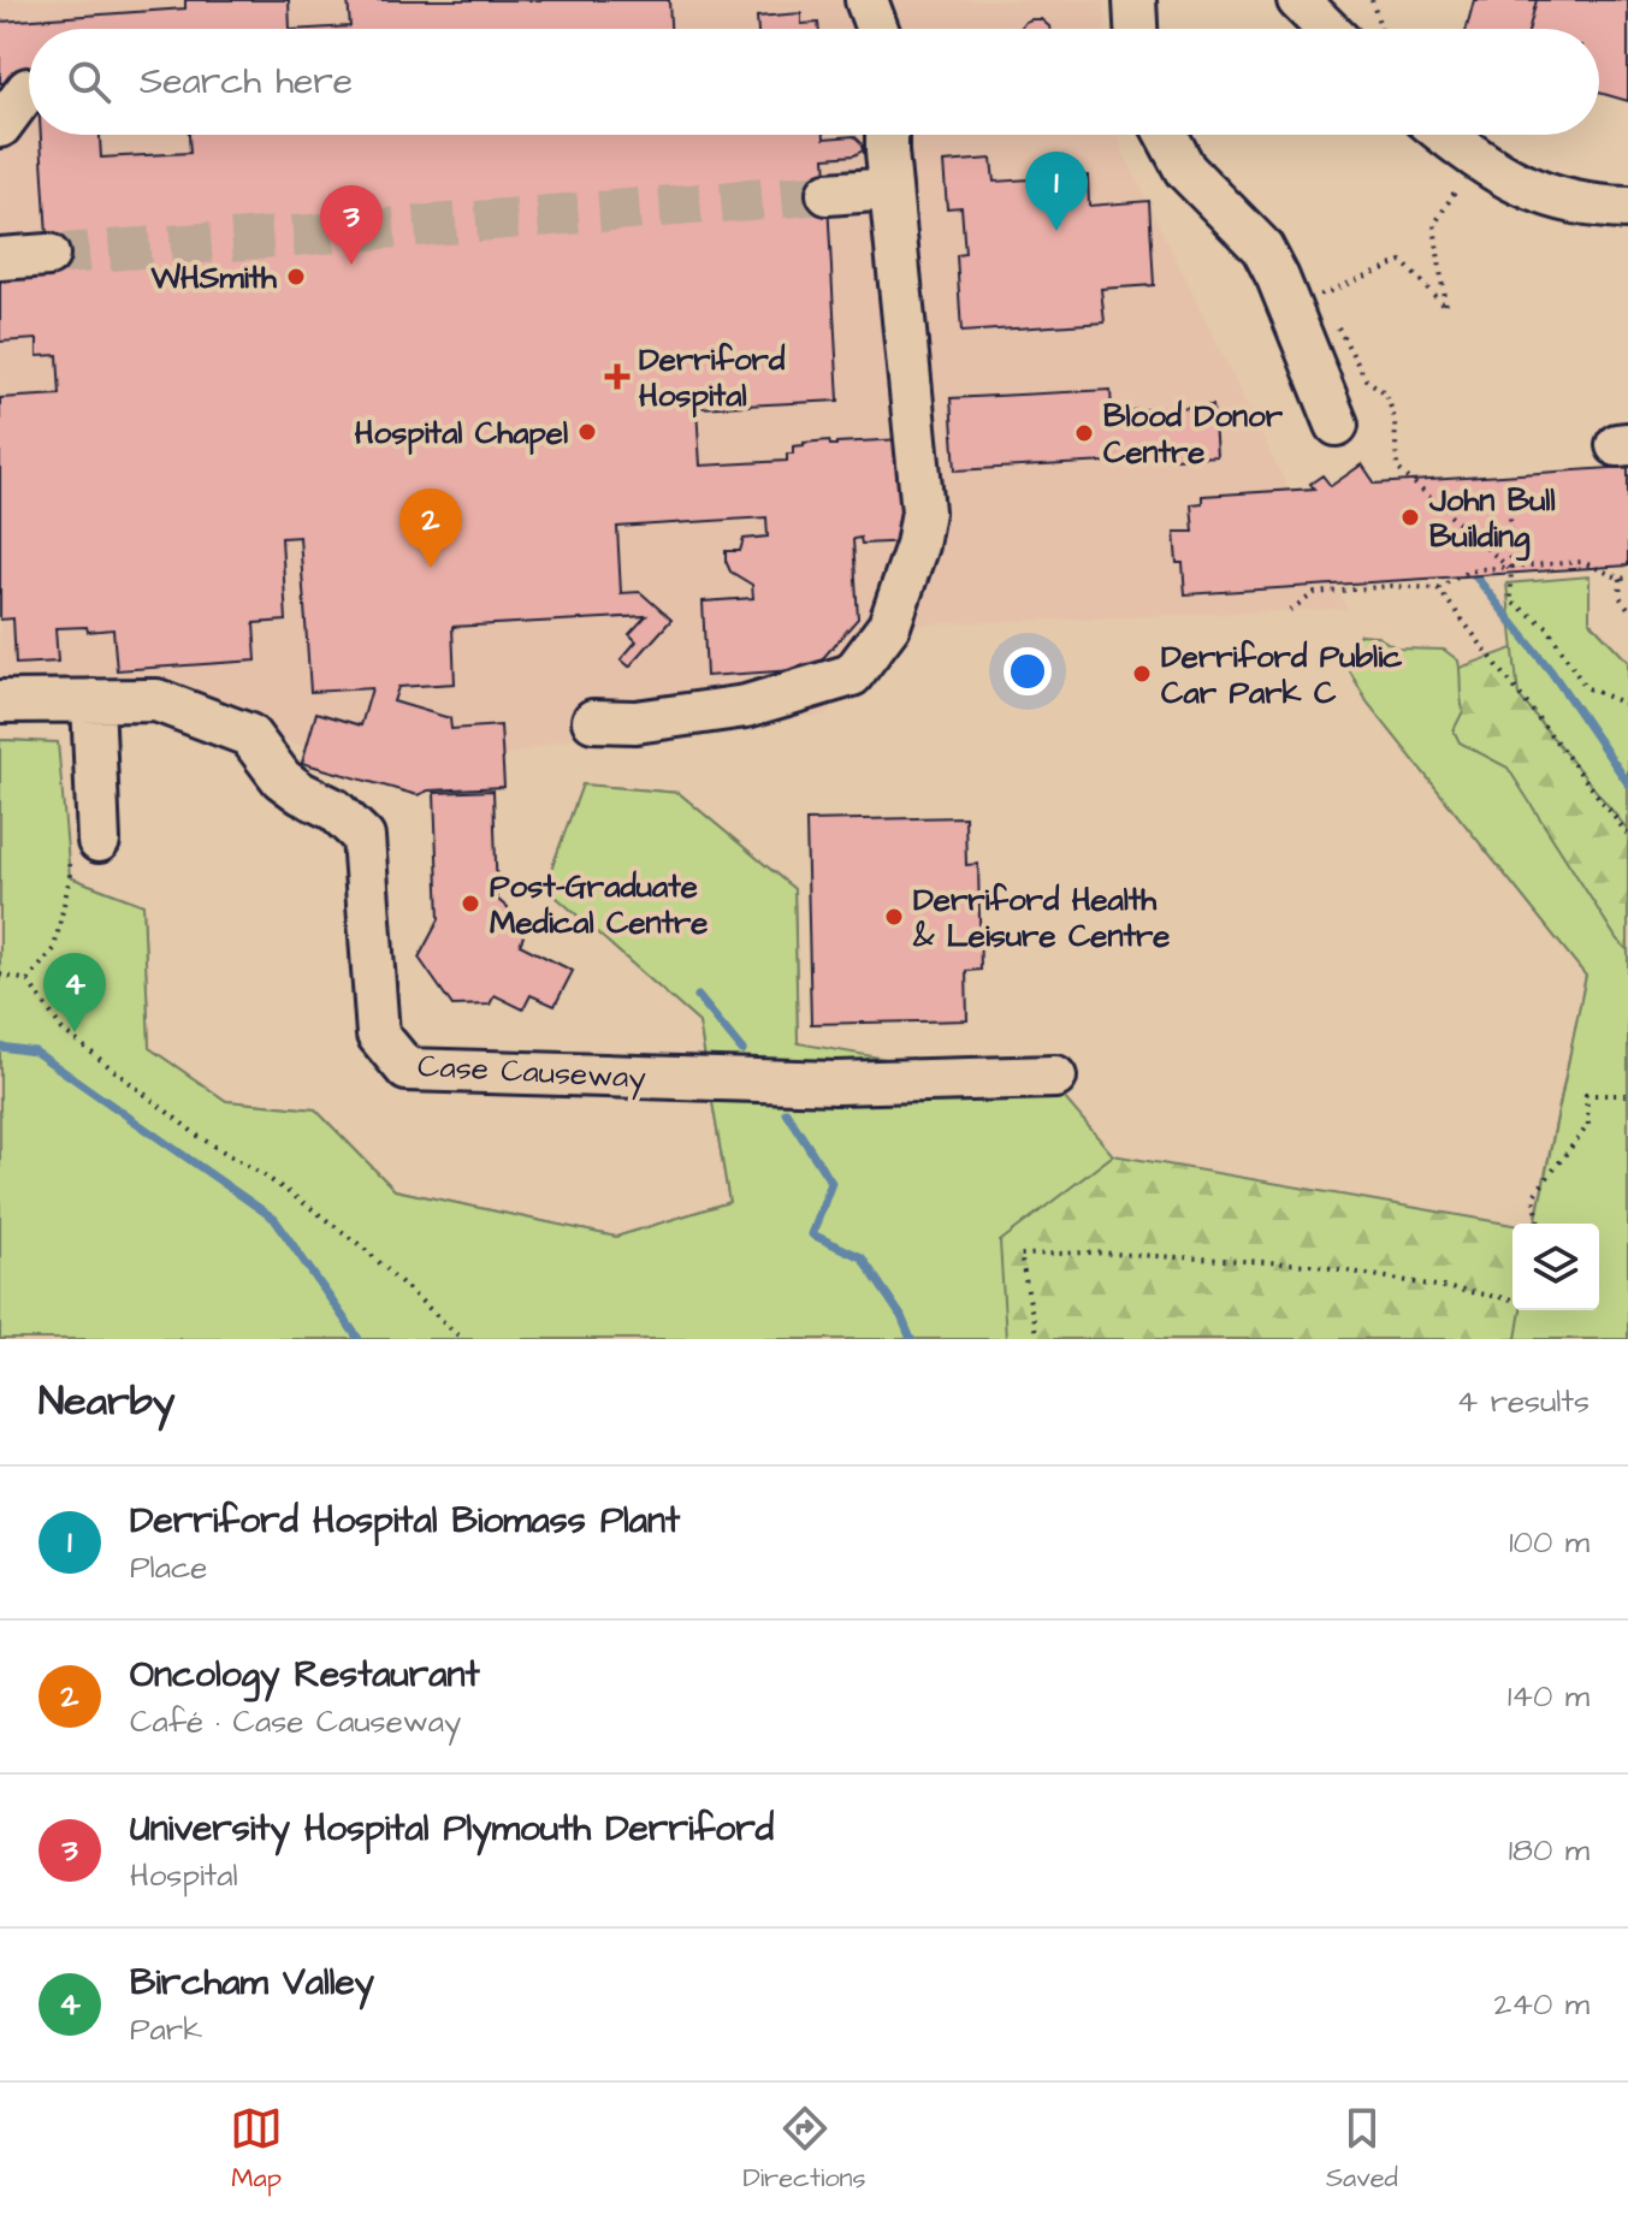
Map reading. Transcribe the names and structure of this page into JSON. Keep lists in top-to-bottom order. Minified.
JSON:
{"streets":{"street":["Case Causeway"]},"places":{"other":["WHSmith","Hospital Chapel","Blood Donor Centre","John Bull Building","Derriford Public Car Park C","Post-Graduate Medical Centre","Derriford Health & Leisure Centre"],"health":["Derriford Hospital"]},"page":{"search":"Search here","pins":["1","3","2","4"],"heading":["Nearby","4 results"],"list":[{"mark":"1","name":"Derriford Hospital Biomass Plant","note":"Place","value":"100 m"},{"mark":"2","name":"Oncology Restaurant","note":"Café · Case Causeway","value":"140 m"},{"mark":"3","name":"University Hospital Plymouth Derriford","note":"Hospital","value":"180 m"},{"mark":"4","name":"Bircham Valley","note":"Park","value":"240 m"}],"nav":["Map","Directions","Saved"]}}
